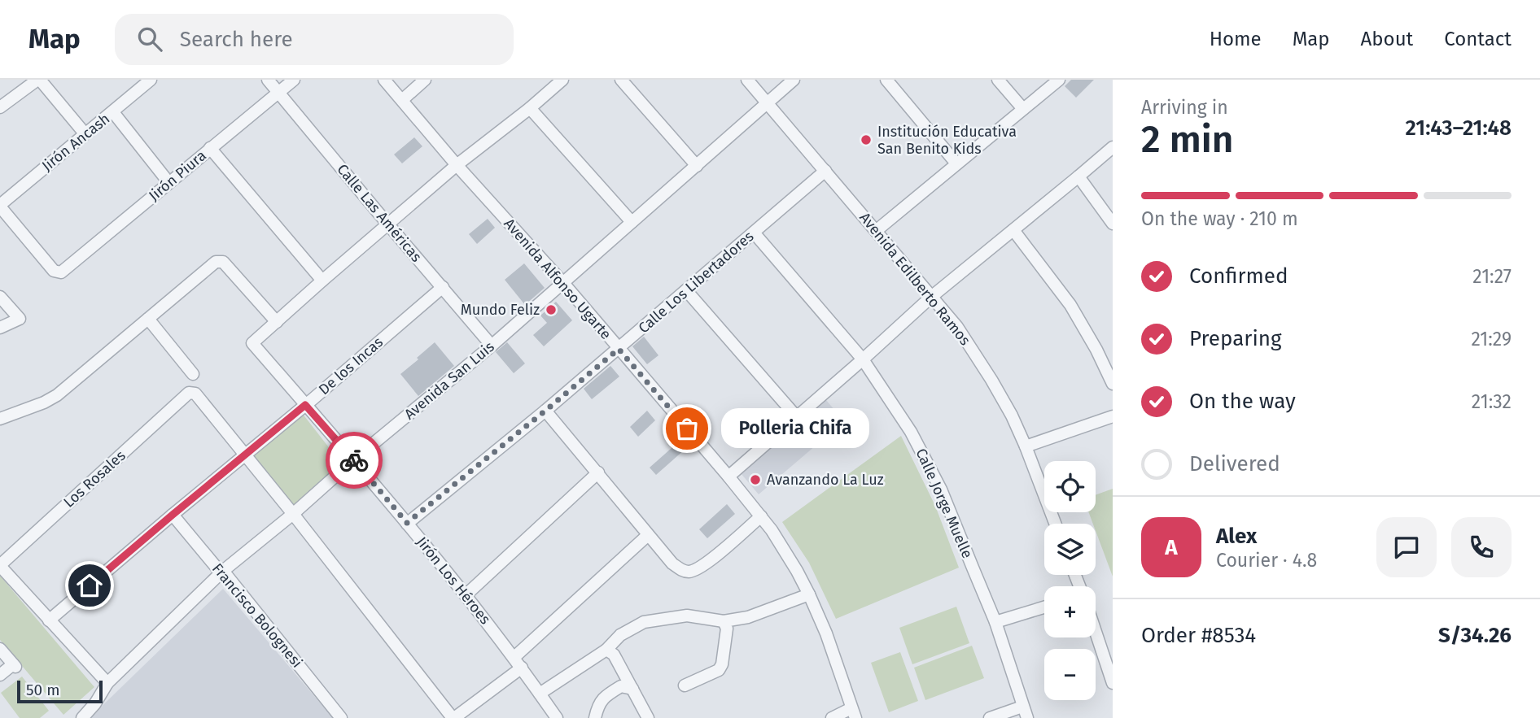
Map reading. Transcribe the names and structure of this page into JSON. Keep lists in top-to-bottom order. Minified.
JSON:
{"streets":{"street":["Jirón Ancash","Jirón Piura","Calle Las Américas","Avenida Alfonso Ugarte","Avenida Edilberto Ramos","Calle Los Libertadores","De los Incas","Avenida San Luis","Los Rosales","Calle Jorge Muelle","Jirón Los Héroes","Francisco Bolognesi"]},"crossings":[["Jirón Ancash","Jirón Piura"],["Jirón Piura","Calle Las Américas"],["Calle Las Américas","De los Incas"],["Calle Las Américas","Avenida San Luis"],["Avenida Alfonso Ugarte","Calle Los Libertadores"],["Avenida Alfonso Ugarte","Avenida San Luis"],["Avenida Edilberto Ramos","Calle Los Libertadores"],["Avenida Edilberto Ramos","Avenida San Luis"],["Calle Los Libertadores","Calle Jorge Muelle"],["Calle Los Libertadores","Jirón Los Héroes"],["De los Incas","Los Rosales"],["De los Incas","Jirón Los Héroes"],["De los Incas","Francisco Bolognesi"],["Avenida San Luis","Jirón Los Héroes"],["Avenida San Luis","Francisco Bolognesi"]],"places":["Institución Educativa San Benito Kids","Mundo Feliz","Polleria Chifa","Avanzando La Luz"],"scale_bar":"50 m","page":{"header":"Map","search":"Search here","nav":["Home","Map","About","Contact"],"heading":["2 min","Arriving in","21:43–21:48"],"panel":["Alex","Courier · 4.8","Order #8534","S/34.26"],"bar":"On the way · 210 m","list":[["Confirmed","21:27"],["Preparing","21:29"],["On the way","21:32"],"Delivered"],"bubble":"Polleria Chifa","map_buttons":["+","−"],"round":"A","scale":"50 m"}}
